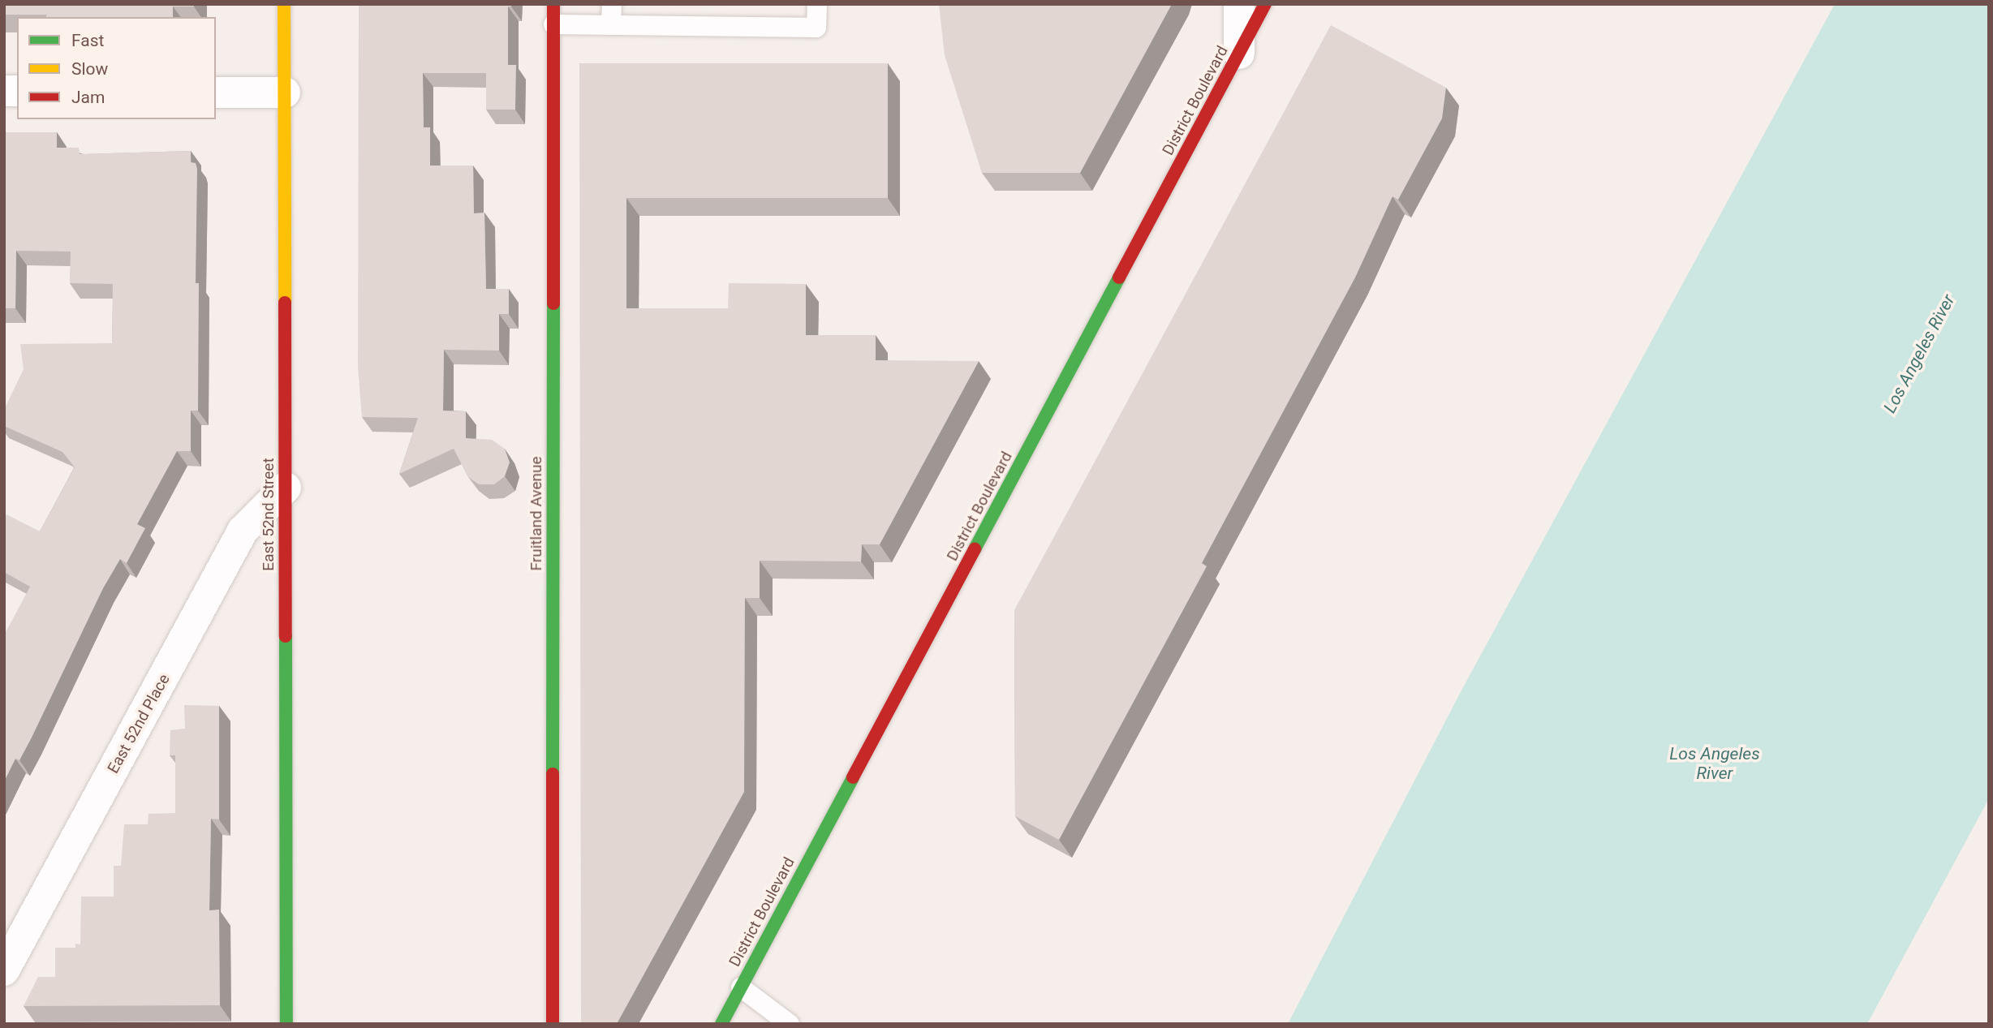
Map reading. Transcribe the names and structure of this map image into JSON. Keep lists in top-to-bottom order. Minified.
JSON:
{"streets":{"street":["District Boulevard","Fruitland Avenue","East 52nd Street","East 52nd Place"]},"crossings":[["East 52nd Street","East 52nd Place"]],"water":["Los Angeles River"],"legend":["Fast","Slow","Jam"]}
